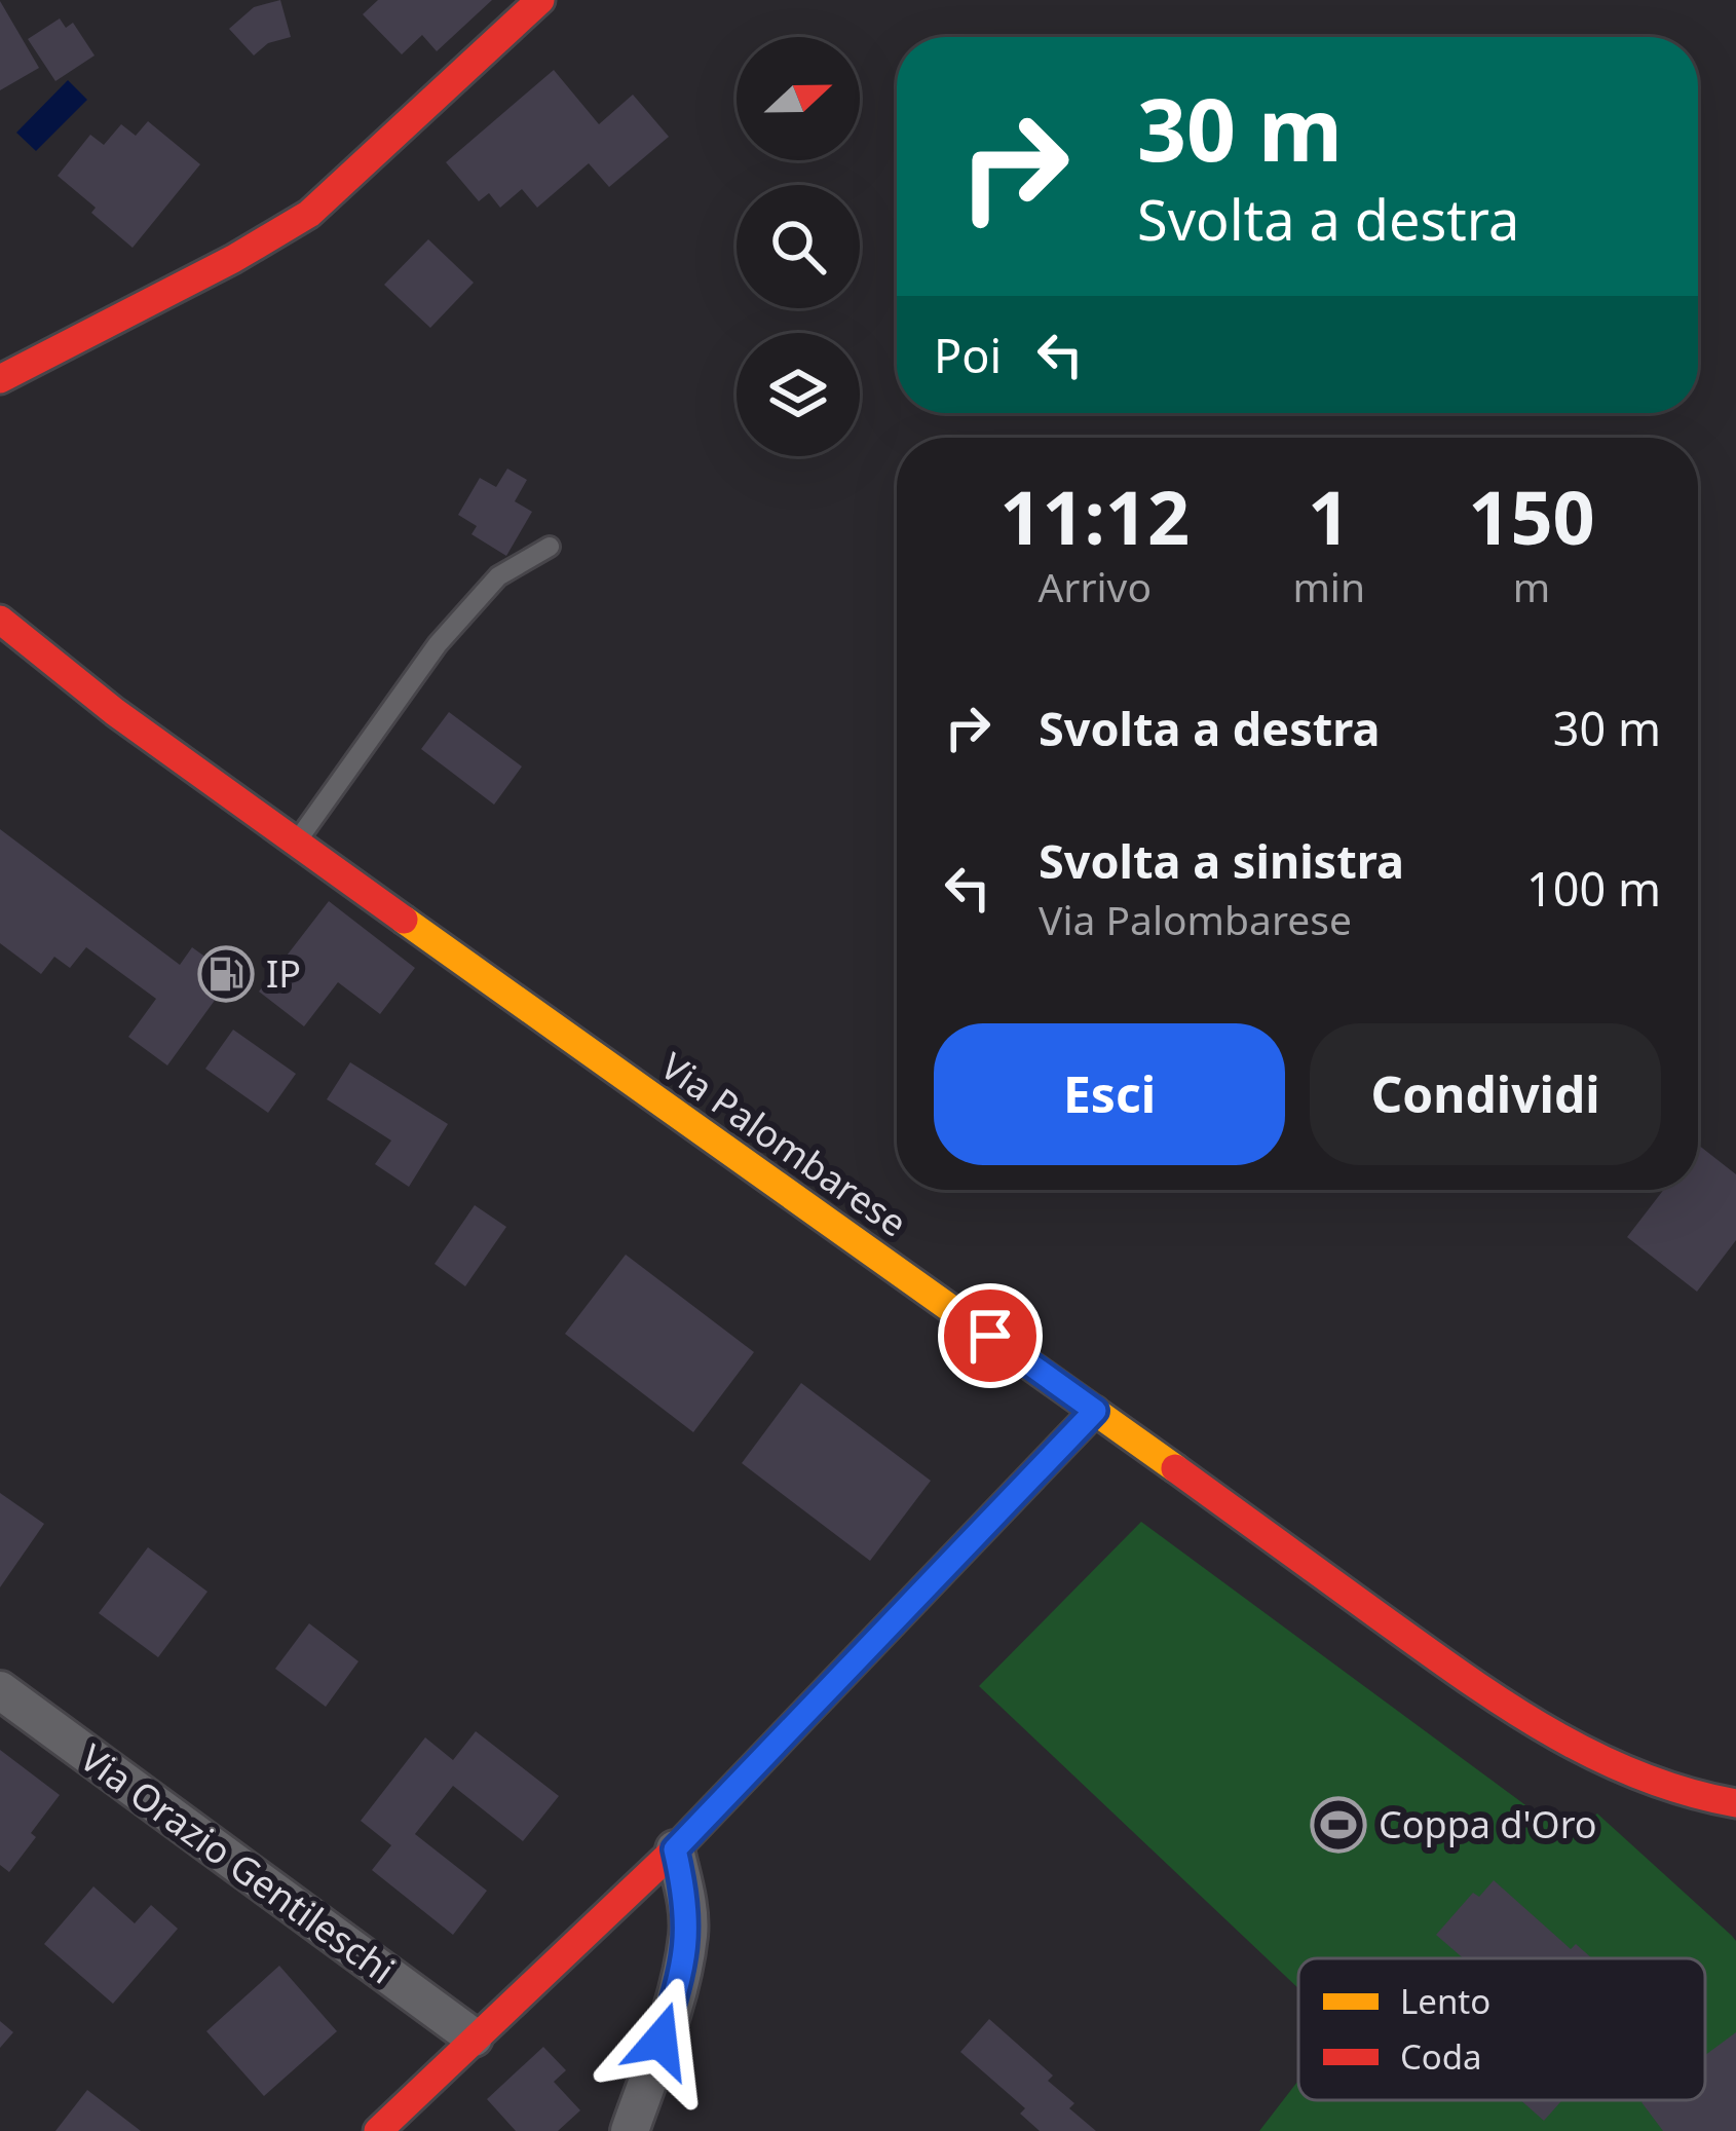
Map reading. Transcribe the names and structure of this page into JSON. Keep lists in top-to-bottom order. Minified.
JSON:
{"streets":{"main road":["Via Palombarese"],"street":["Via Orazio Gentileschi"]},"places":{"fuel station":["IP"],"sports":["Coppa d'Oro"]},"legend":["Lento","Coda"],"north":"right","page":{"turn":["30 m","Svolta a destra"],"then":"Poi","eta":["11:12","Arrivo","1","min","150","m"],"list":[{"name":"Svolta a destra","value":"30 m"},{"name":"Svolta a sinistra","note":"Via Palombarese","value":"100 m"}],"buttons":["Esci","Condividi"]}}
